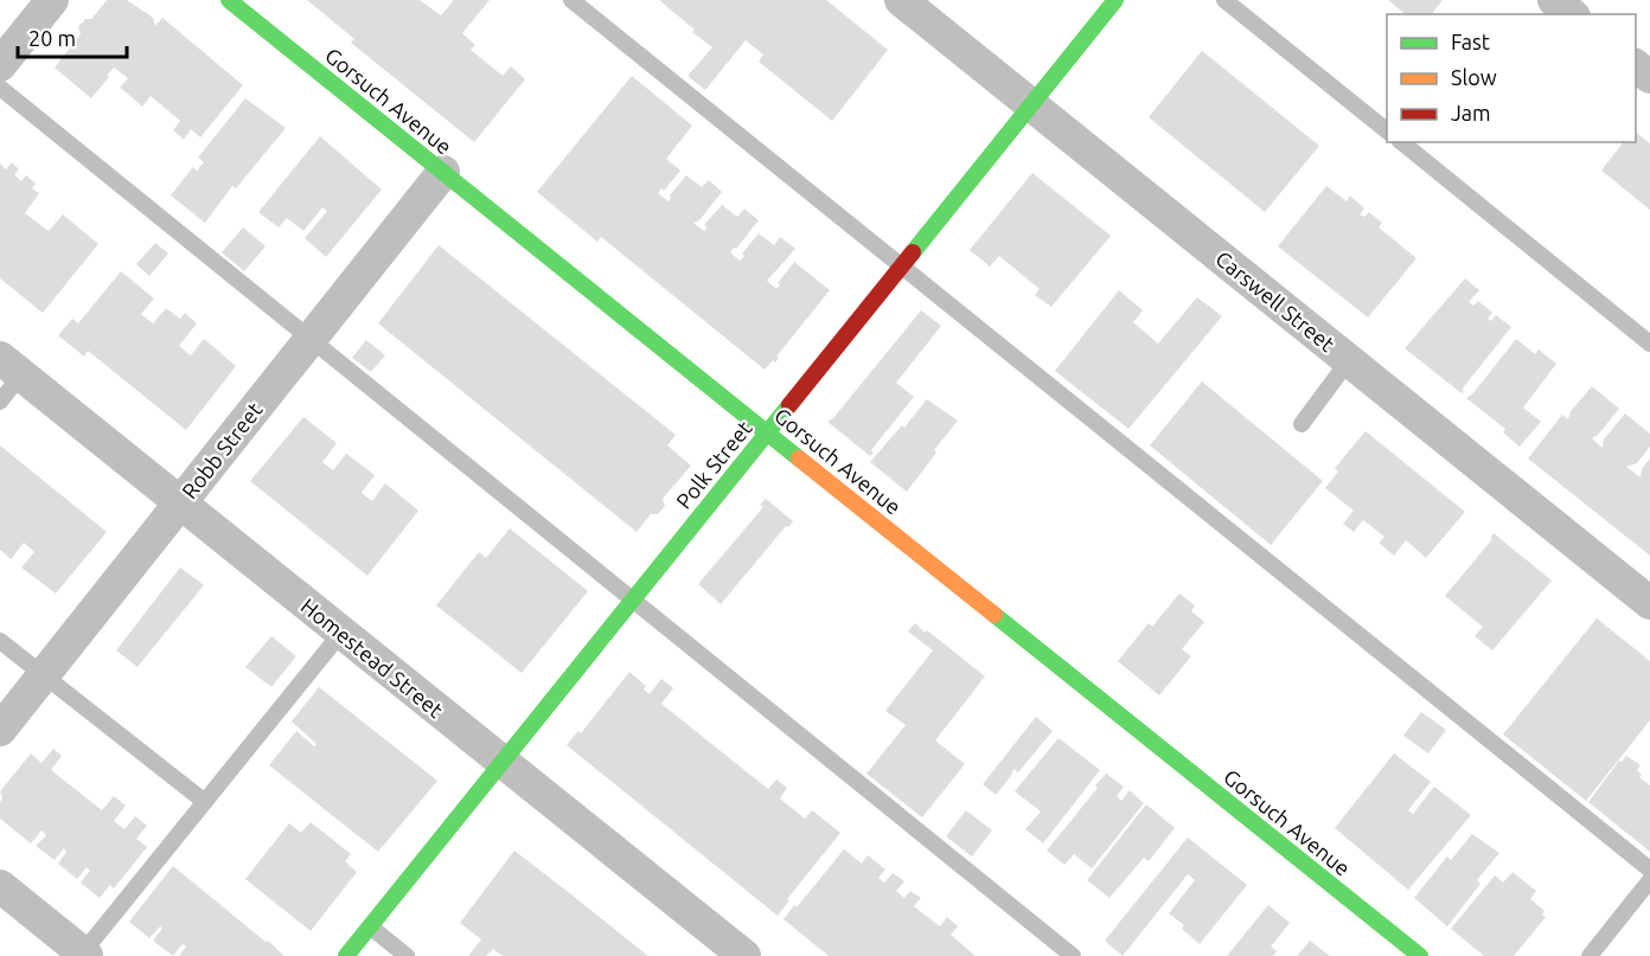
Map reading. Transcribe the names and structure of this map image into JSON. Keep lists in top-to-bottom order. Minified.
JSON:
{"streets":{"street":["Gorsuch Avenue","Carswell Street","Robb Street","Polk Street","Homestead Street"]},"crossings":[["Gorsuch Avenue","Robb Street"],["Gorsuch Avenue","Polk Street"],["Carswell Street","Polk Street"],["Robb Street","Homestead Street"],["Polk Street","Homestead Street"]],"legend":["Fast","Slow","Jam"],"scale_bar":"20 m"}
